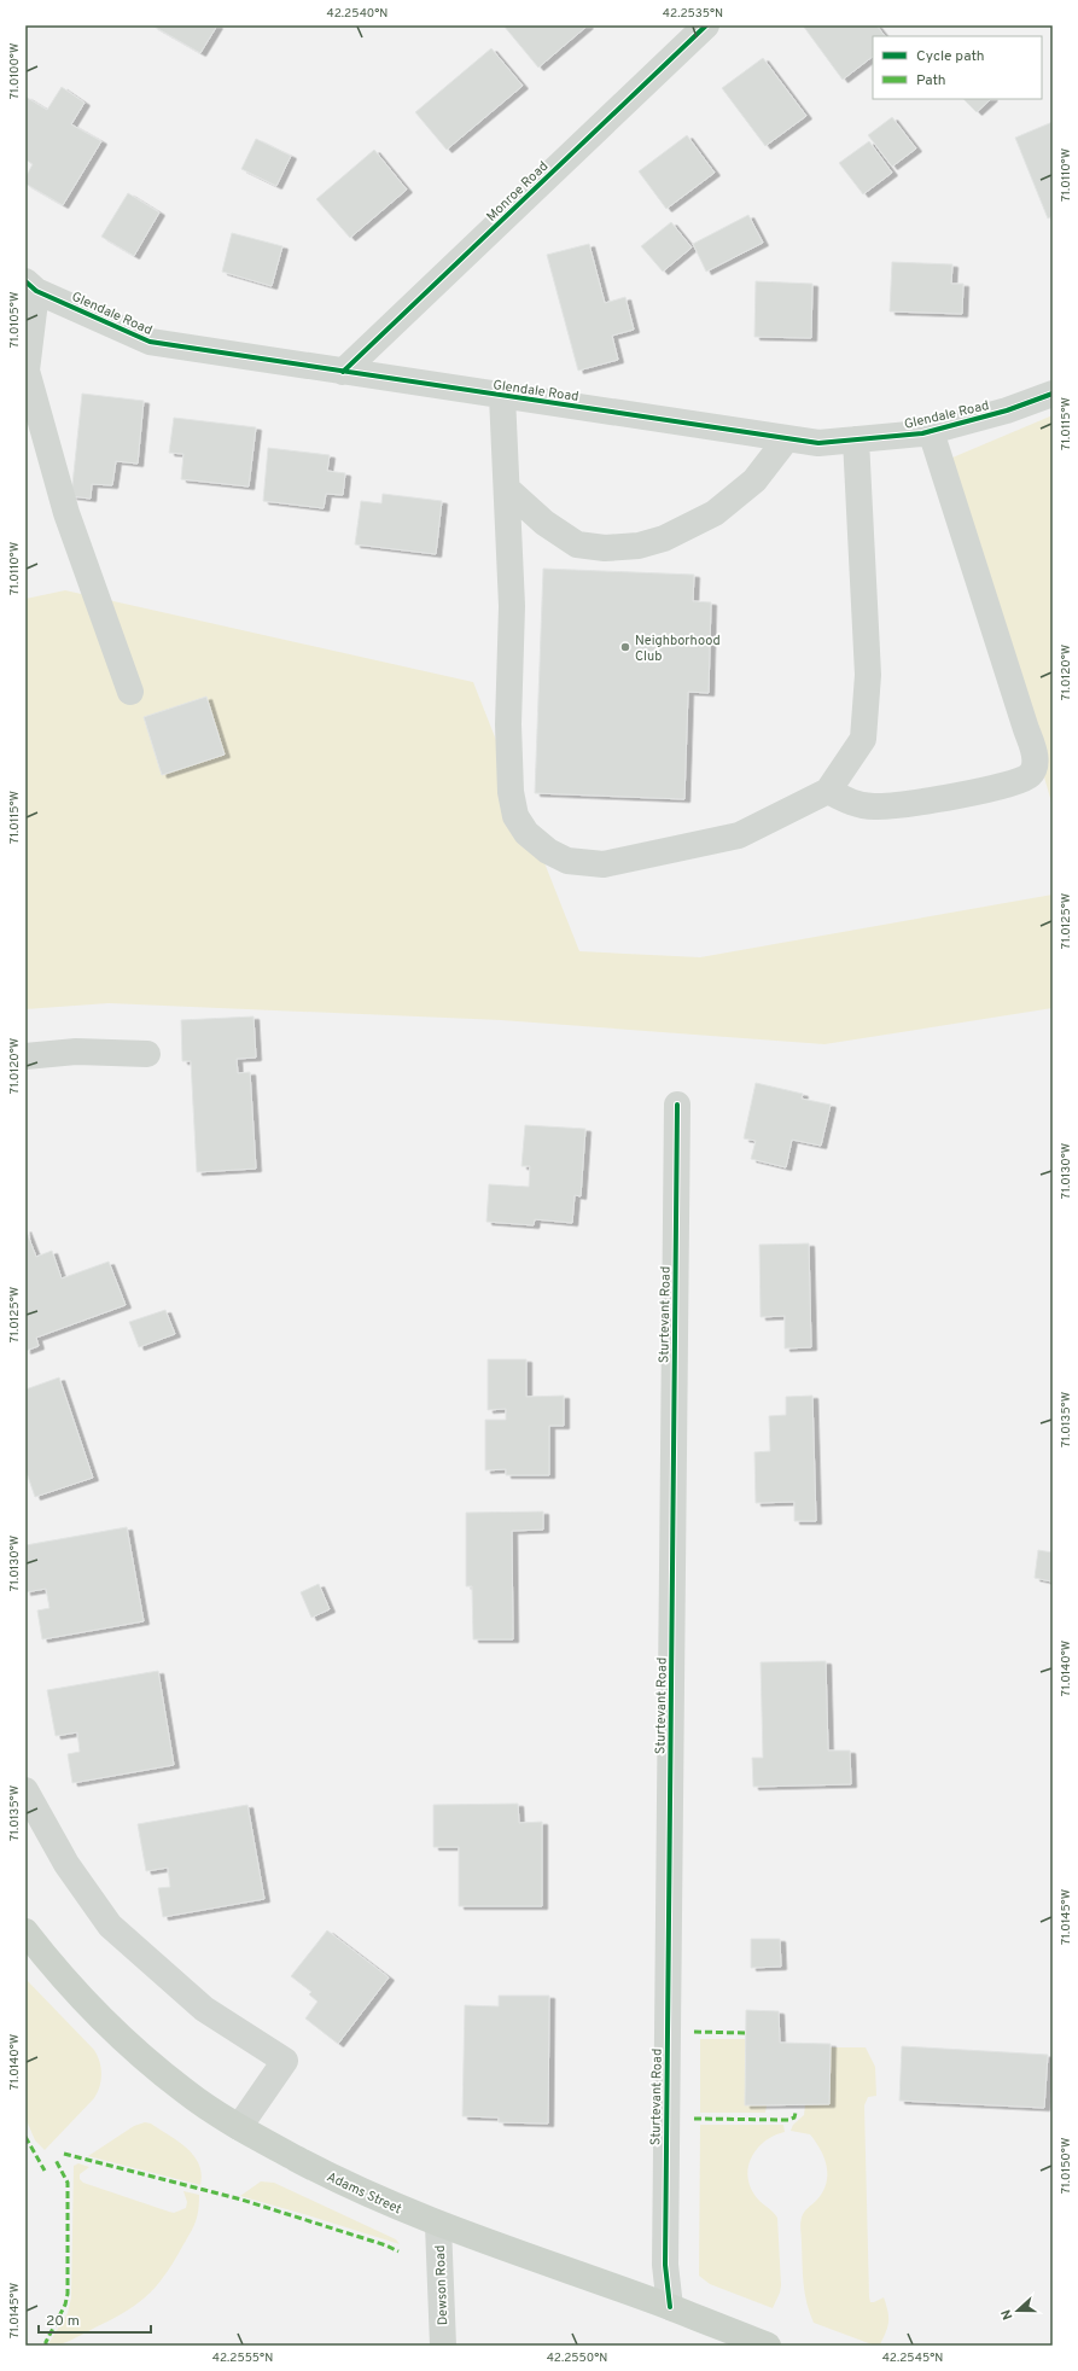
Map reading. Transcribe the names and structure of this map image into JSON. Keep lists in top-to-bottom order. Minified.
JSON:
{"streets":{"main road":["Adams Street"],"street":["Monroe Road","Glendale Road","Sturtevant Road","Dewson Road"]},"crossings":[["Monroe Road","Glendale Road"],["Sturtevant Road","Adams Street"],["Adams Street","Dewson Road"]],"places":["Neighborhood Club"],"legend":["Cycle path","Path"],"scale_bar":"20 m","north":"left","coordinates":["42.2540°N","42.2535°N","71.0100°W","71.0110°W","71.0105°W","71.0115°W","71.0120°W","71.0125°W","71.0130°W","71.0135°W","71.0140°W","71.0145°W","71.0150°W","42.2555°N","42.2550°N","42.2545°N"]}
